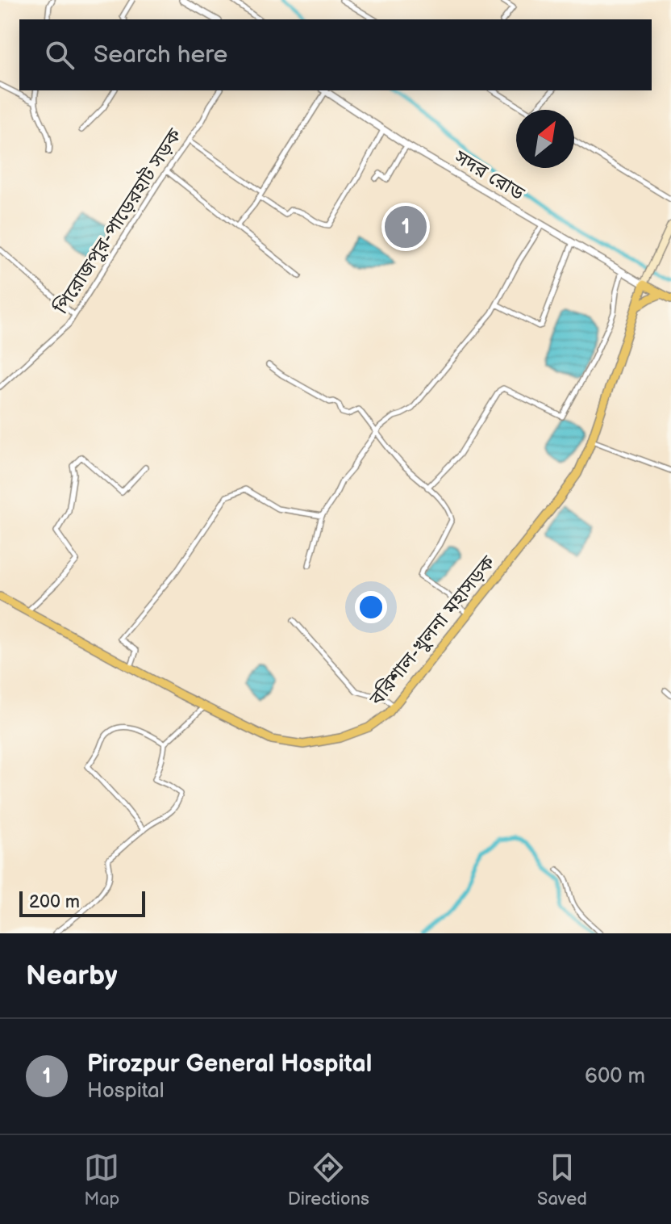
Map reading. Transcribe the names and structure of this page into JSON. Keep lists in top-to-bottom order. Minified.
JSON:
{"streets":{"highway":["বরিশাল-খুলনা মহাসড়ক"],"street":["সদর রোড","পিরোজপুর-পাড়েরহাট সড়ক"]},"crossings":[["সদর রোড","বরিশাল-খুলনা মহাসড়ক"]],"scale_bar":"200 m","north":"top right","page":{"search":"Search here","pins":"1","scale":"200 m","heading":"Nearby","list":[{"mark":"1","name":"Pirozpur General Hospital","note":"Hospital","value":"600 m"}],"nav":["Map","Directions","Saved"]}}
